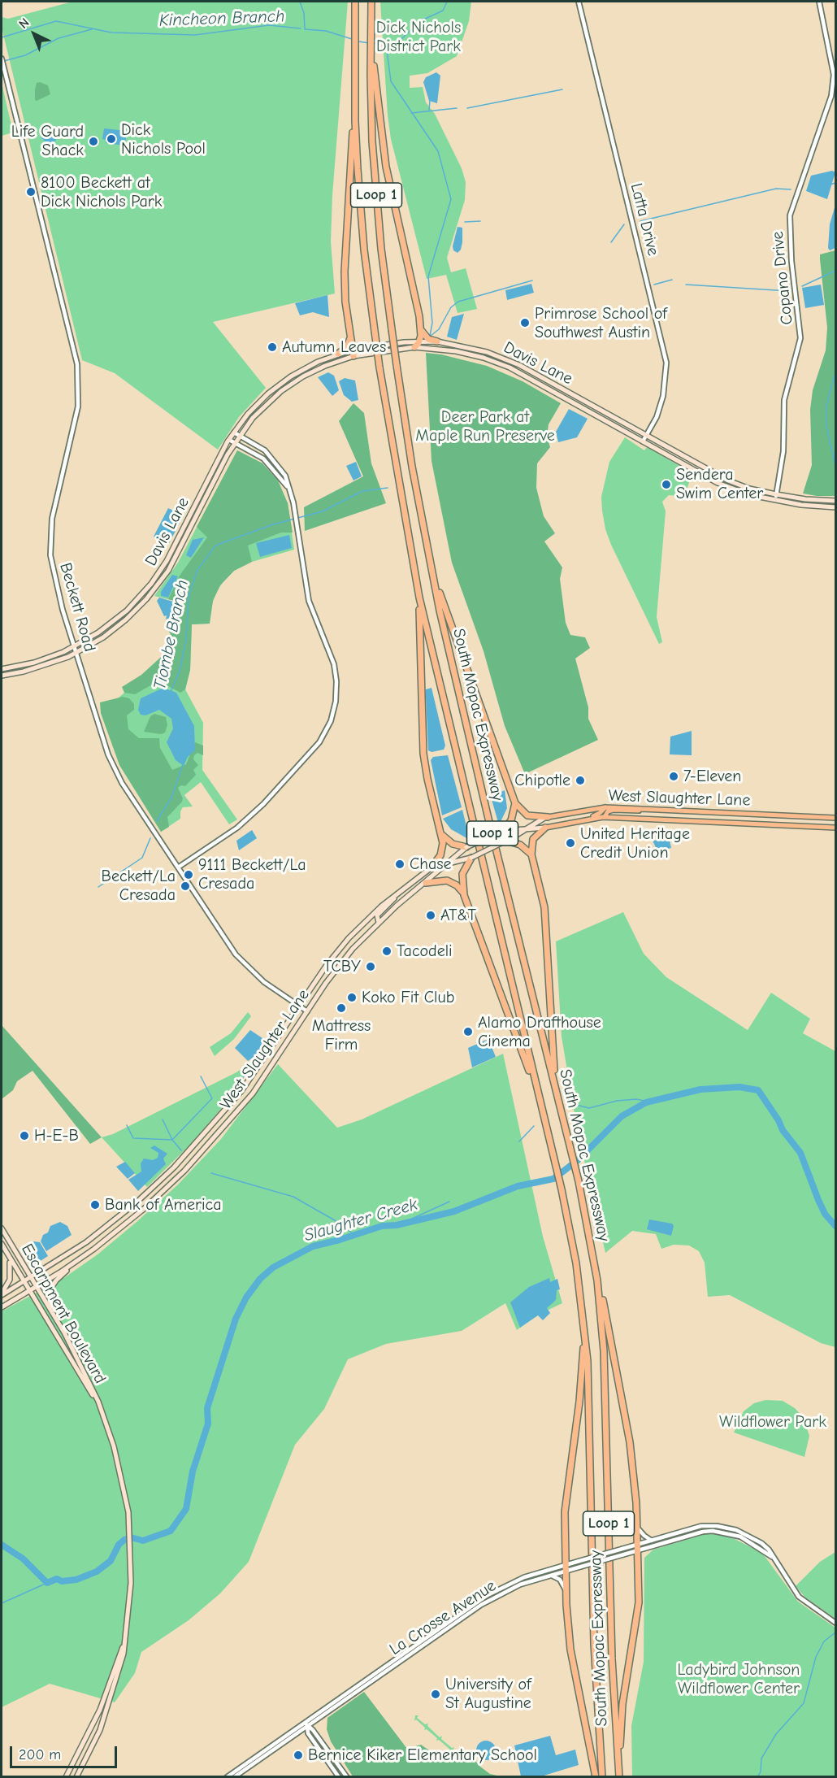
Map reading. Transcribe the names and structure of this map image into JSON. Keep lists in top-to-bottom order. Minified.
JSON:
{"streets":{"highway":["Loop 1","South Mopac Expressway"],"main road":["Davis Lane","West Slaughter Lane","Escarpment Boulevard"],"street":["Latta Drive","Copano Drive","Beckett Road","La Crosse Avenue"]},"crossings":[["Latta Drive","Davis Lane"],["Copano Drive","Davis Lane"],["Davis Lane","Beckett Road"],["Beckett Road","West Slaughter Lane"],["West Slaughter Lane","Escarpment Boulevard"]],"water":["Kincheon Branch","Tiombe Branch","Slaughter Creek"],"parks":["Dick Nichols District Park","Deer Park at Maple Run Preserve","Wildflower Park","Ladybird Johnson Wildflower Center"],"places":["Dick Nichols Pool","Life Guard Shack","8100 Beckett at Dick Nichols Park","Primrose School of Southwest Austin","Autumn Leaves","Sendera Swim Center","7-Eleven","Chipotle","United Heritage Credit Union","Chase","9111 Beckett/La Cresada","Beckett/La Cresada","AT&T","Tacodeli","TCBY","Koko Fit Club","Mattress Firm","Alamo Drafthouse Cinema","H-E-B","Bank of America","University of St Augustine","Bernice Kiker Elementary School"],"scale_bar":"200 m","north":"top left"}
